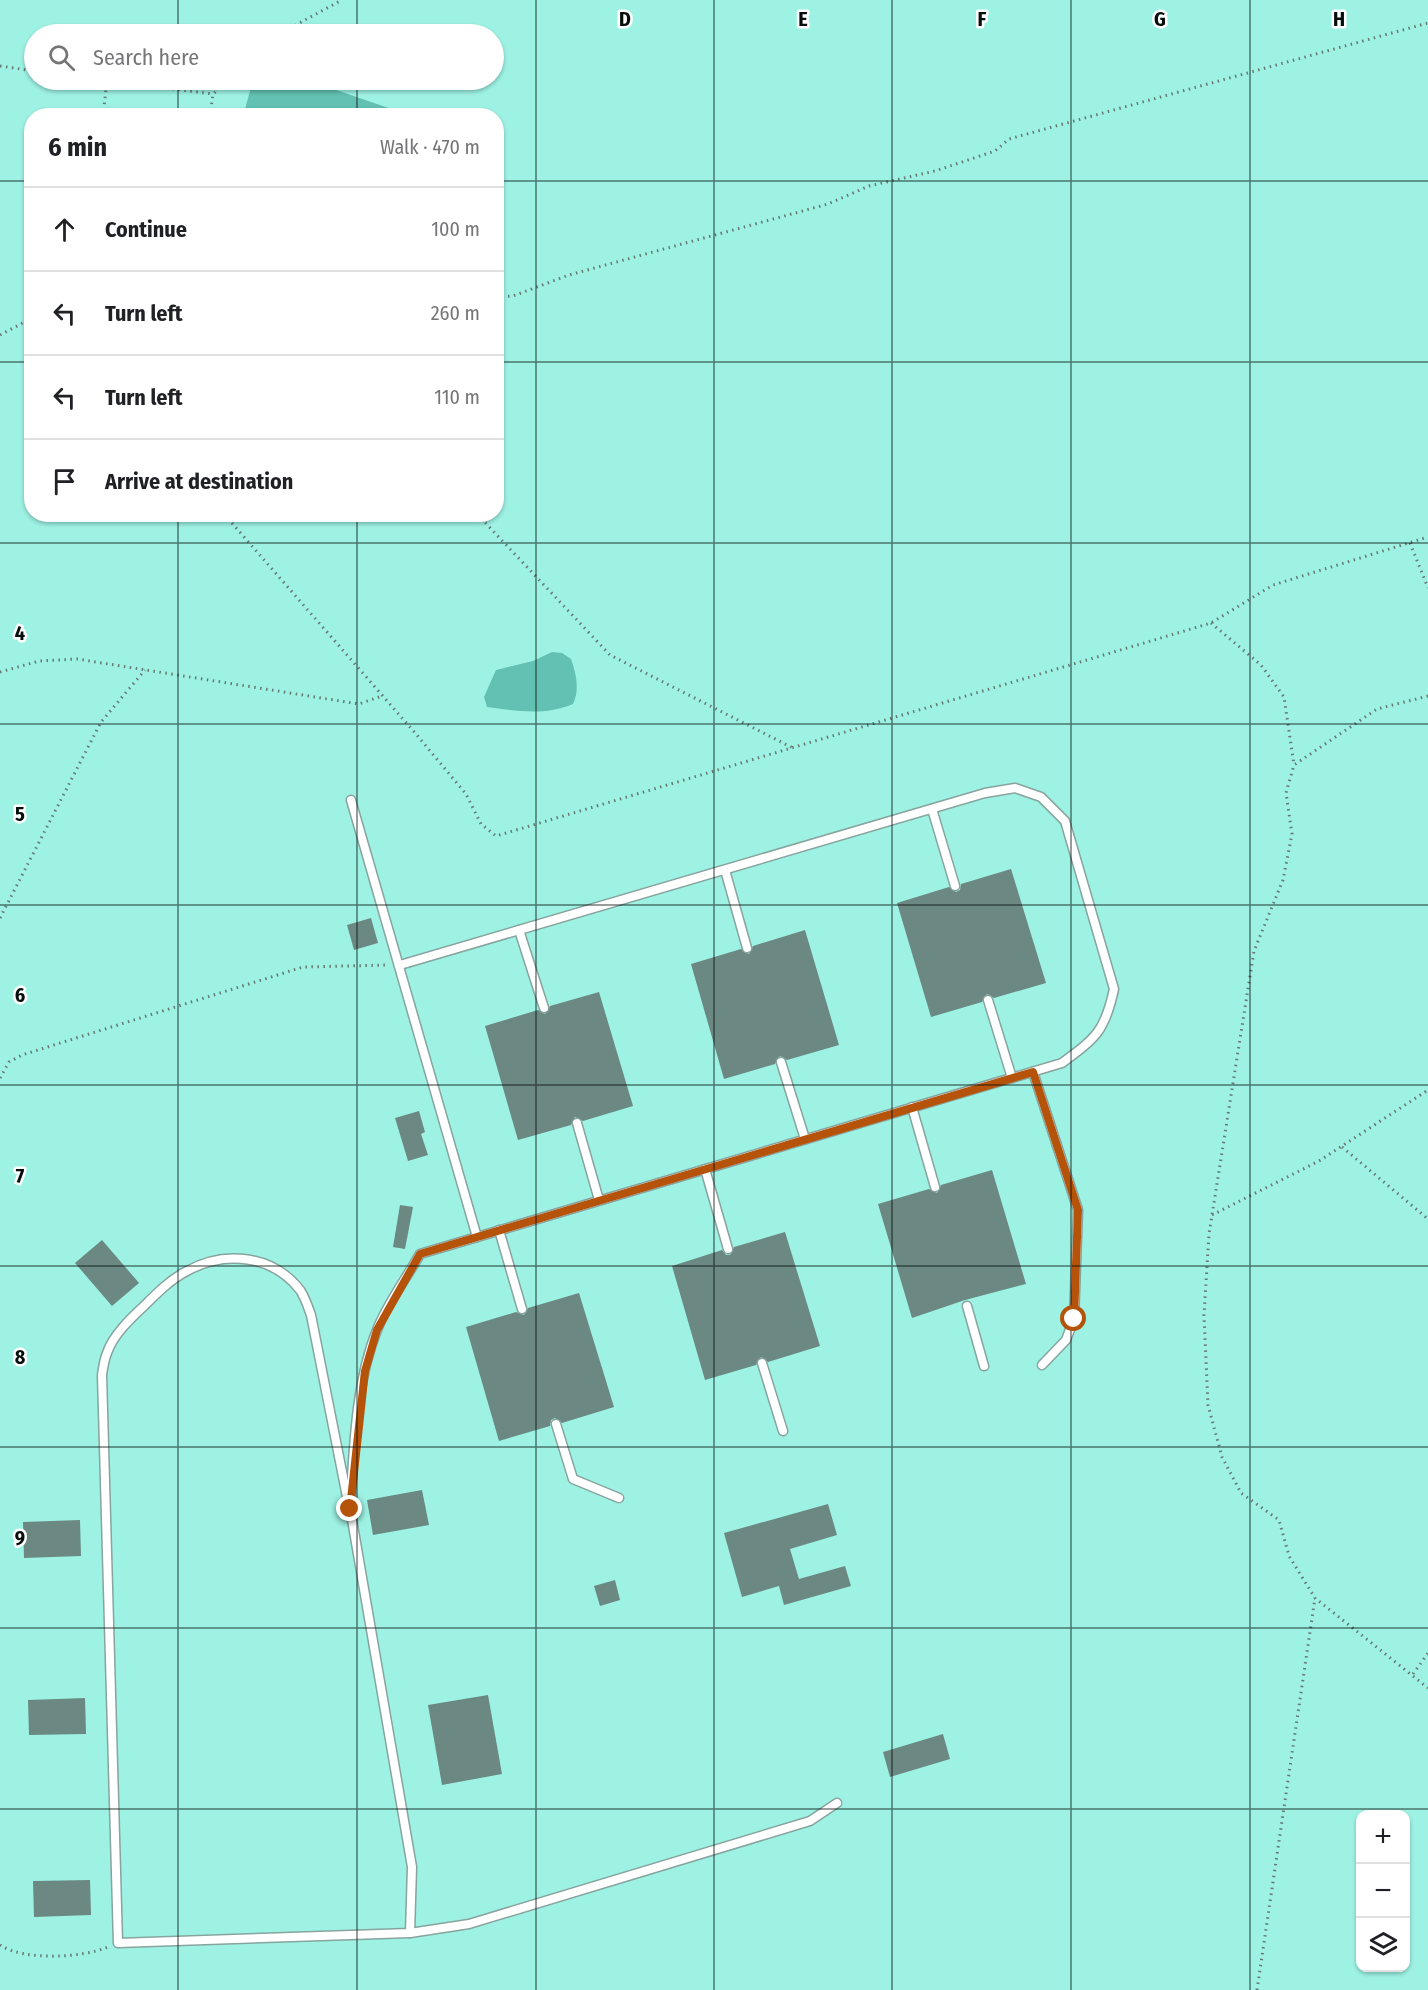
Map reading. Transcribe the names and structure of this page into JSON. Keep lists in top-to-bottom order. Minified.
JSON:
{"page":{"search":"Search here","heading":["6 min","Walk · 470 m"],"list":[["Continue","100 m"],["Turn left","260 m"],["Turn left","110 m"],"Arrive at destination"],"map_buttons":["+","−"]},"grid":{"columns":["D","E","F","G","H"],"rows":["4","5","6","7","8","9"]}}
